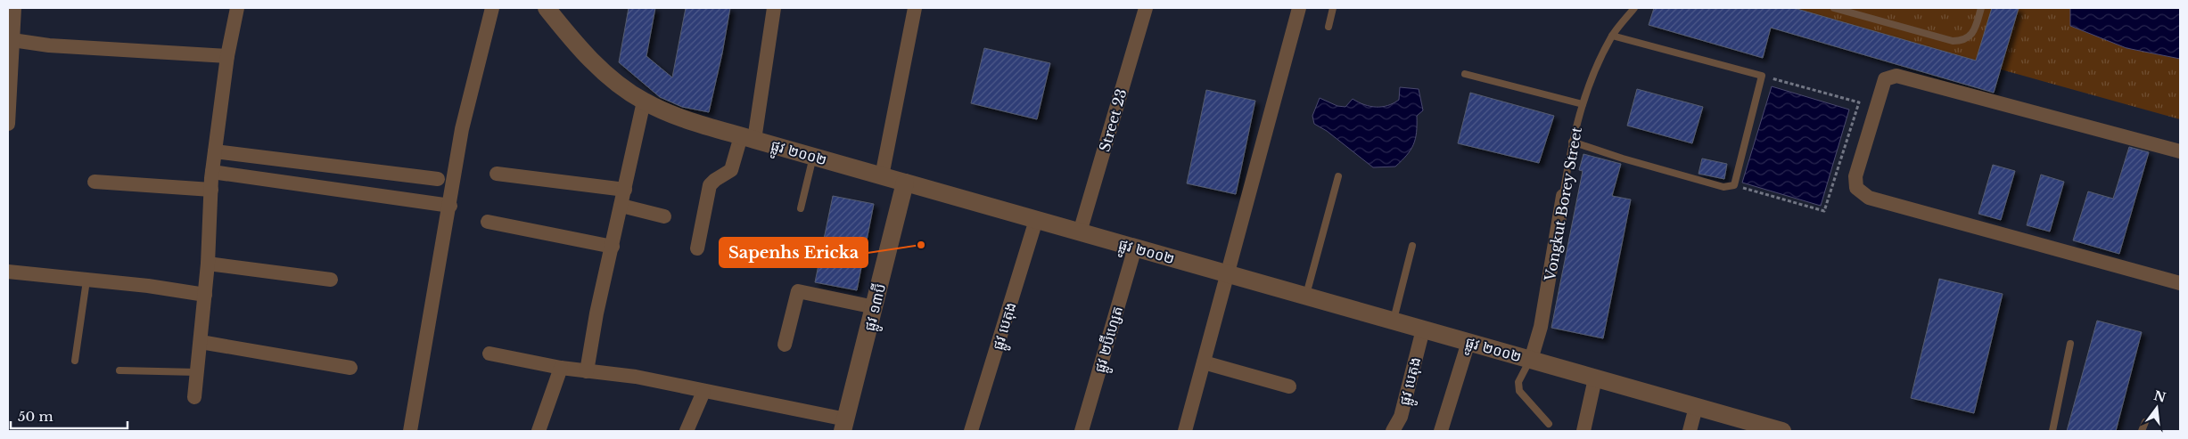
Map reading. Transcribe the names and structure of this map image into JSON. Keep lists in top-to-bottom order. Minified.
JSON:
{"streets":{"street":["Street 23","ផ្លូវ ២០០២","Vongkut Borey Street","ផ្លូវ ១៣ប៊ី","ផ្លូវ បេតុង","ផ្លូវ ២ប៊ីហ្សេត"]},"crossings":[["Street 23","ផ្លូវ ២០០២"],["ផ្លូវ ២០០២","Vongkut Borey Street"],["ផ្លូវ ២០០២","ផ្លូវ ១៣ប៊ី"],["ផ្លូវ ២០០២","ផ្លូវ បេតុង"],["ផ្លូវ ២០០២","ផ្លូវ ២ប៊ីហ្សេត"]],"places":["Sapenhs Ericka"],"scale_bar":"50 m","north":"top"}
